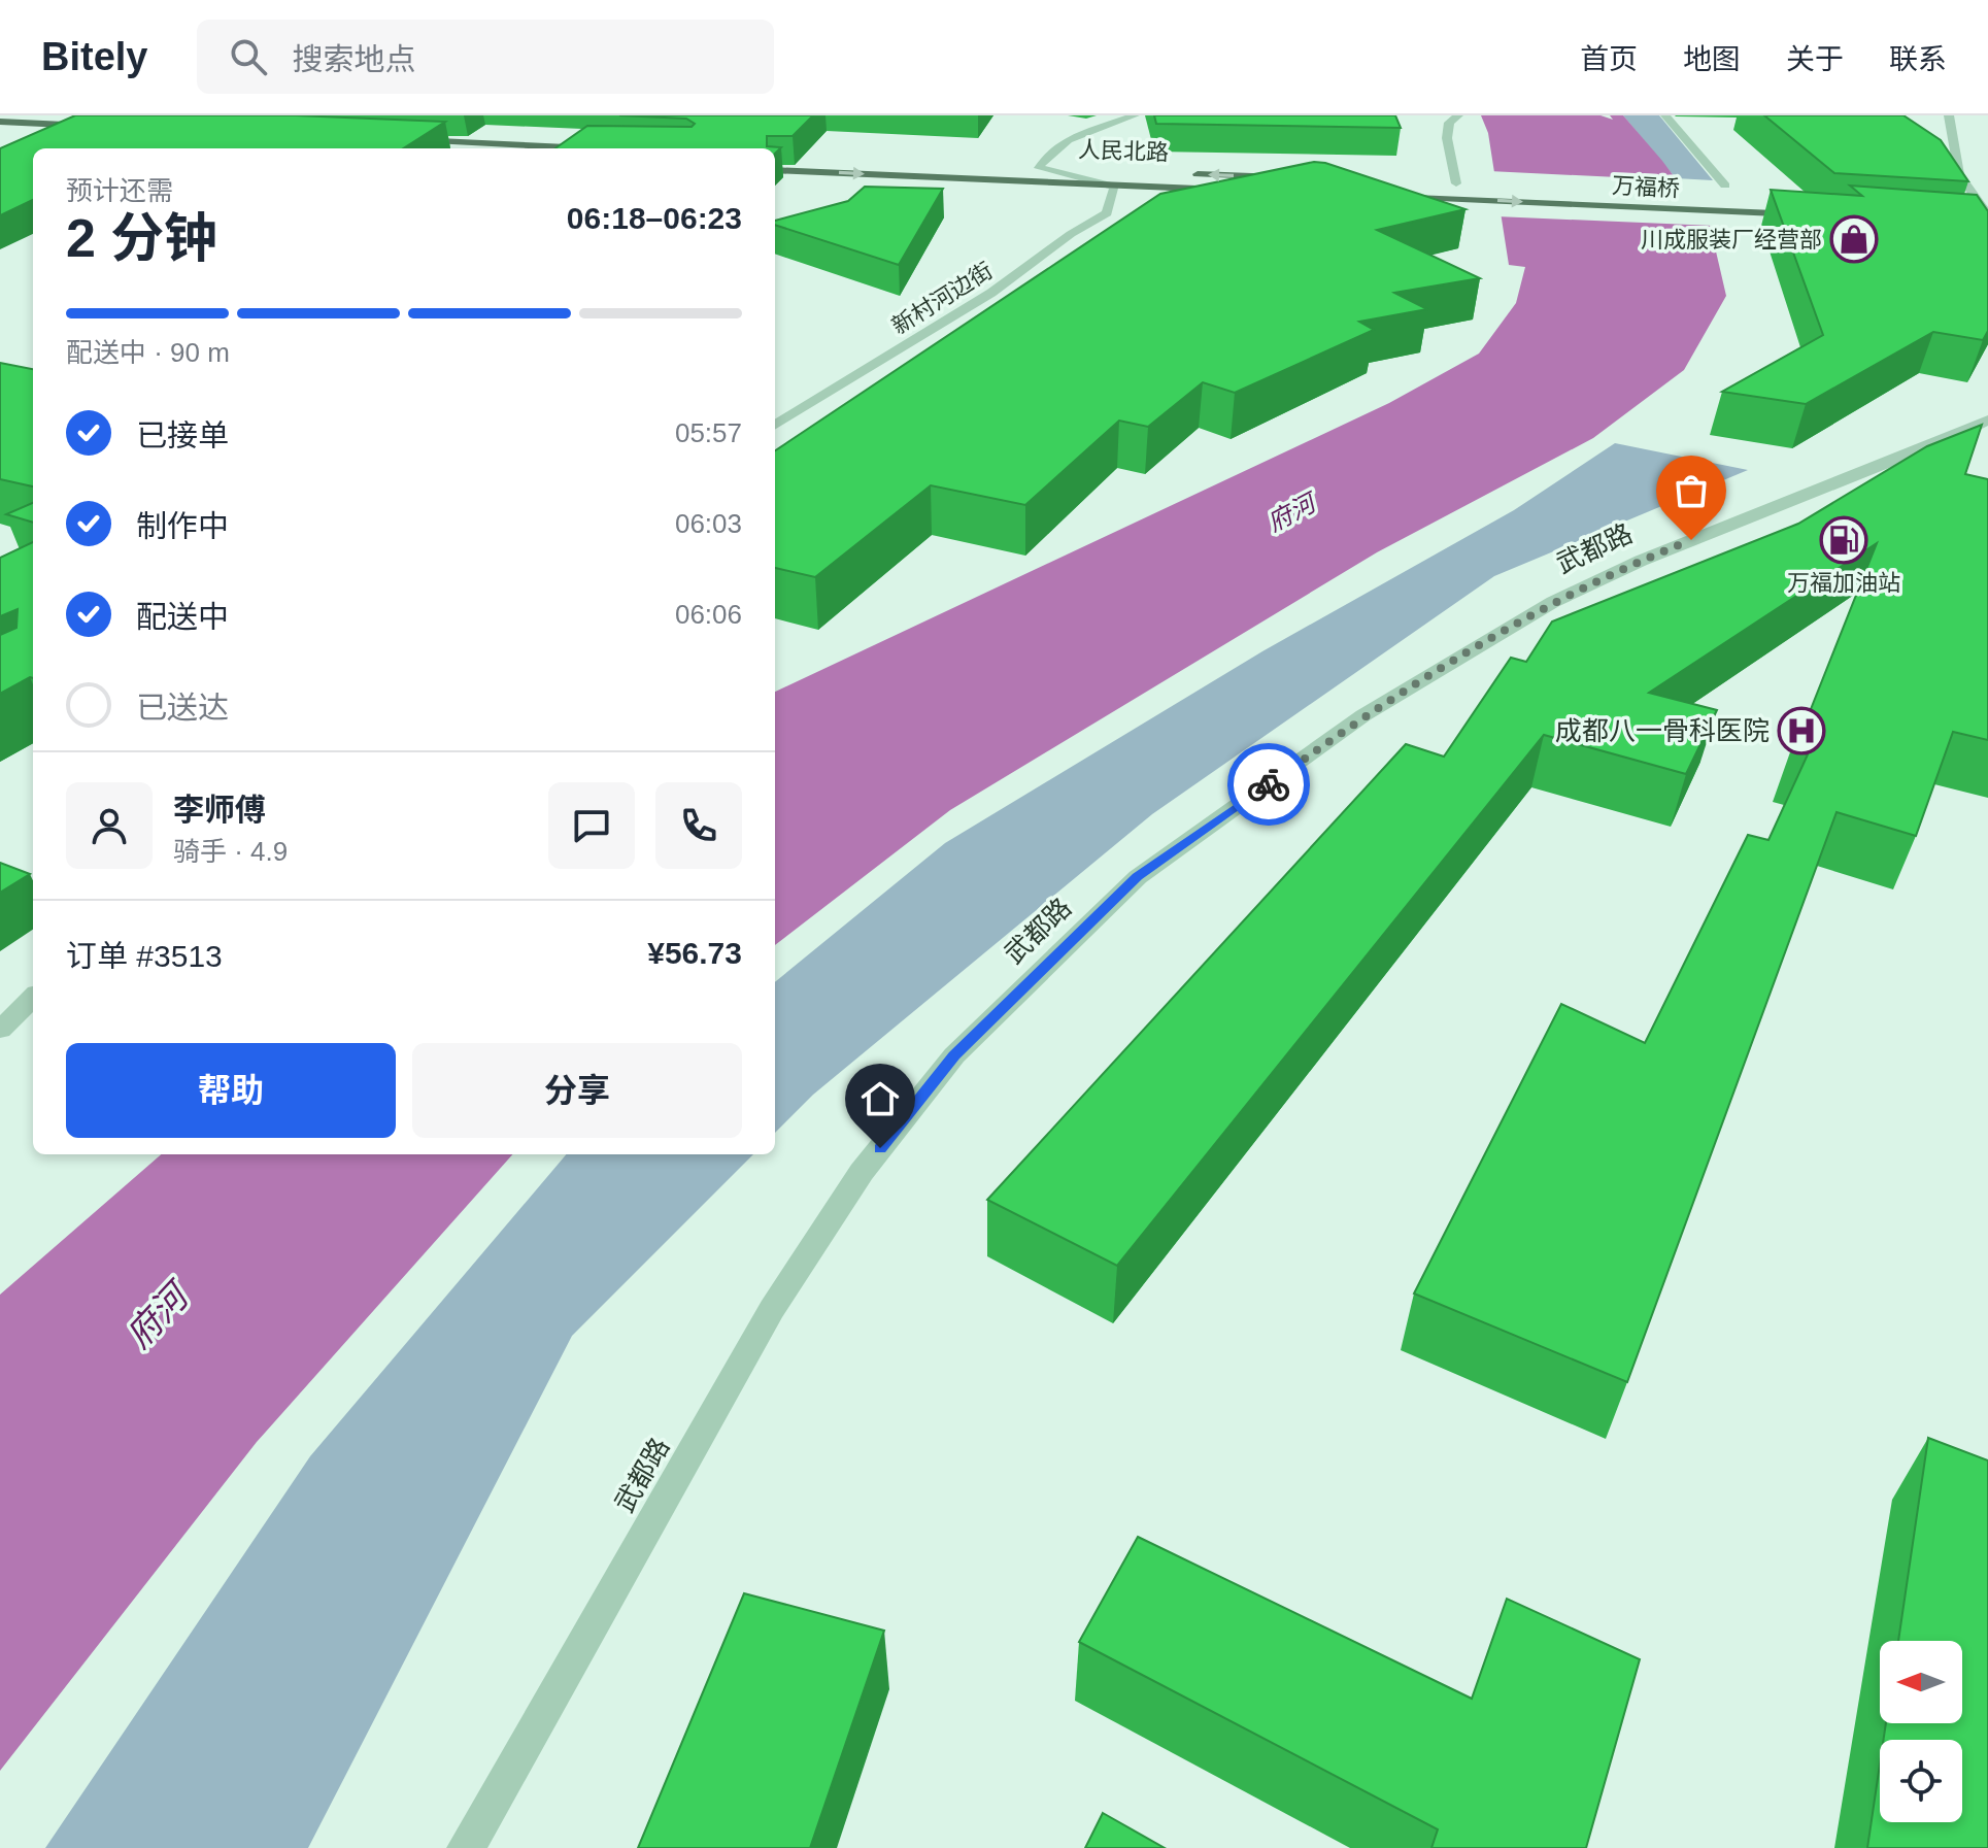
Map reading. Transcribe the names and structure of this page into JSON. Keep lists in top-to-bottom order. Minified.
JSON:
{"streets":{"main road":["人民北路","万福桥"],"street":["新村河边街","武都路"]},"crossings":[["人民北路","新村河边街"]],"one_way":["万福桥"],"water":["府河"],"places":{"shop":["川成服装厂经营部"],"fuel station":["万福加油站"],"hospital":["成都八一骨科医院"]},"north":"left","page":{"header":"Bitely","search":"搜索地点","nav":["首页","地图","关于","联系"],"heading":["2 分钟","预计还需","06:18–06:23"],"panel":["李师傅","骑手 · 4.9","订单 #3513","¥56.73"],"bar":"配送中 · 90 m","list":[["已接单","05:57"],["制作中","06:03"],["配送中","06:06"],"已送达"],"buttons":["帮助","分享"]}}
